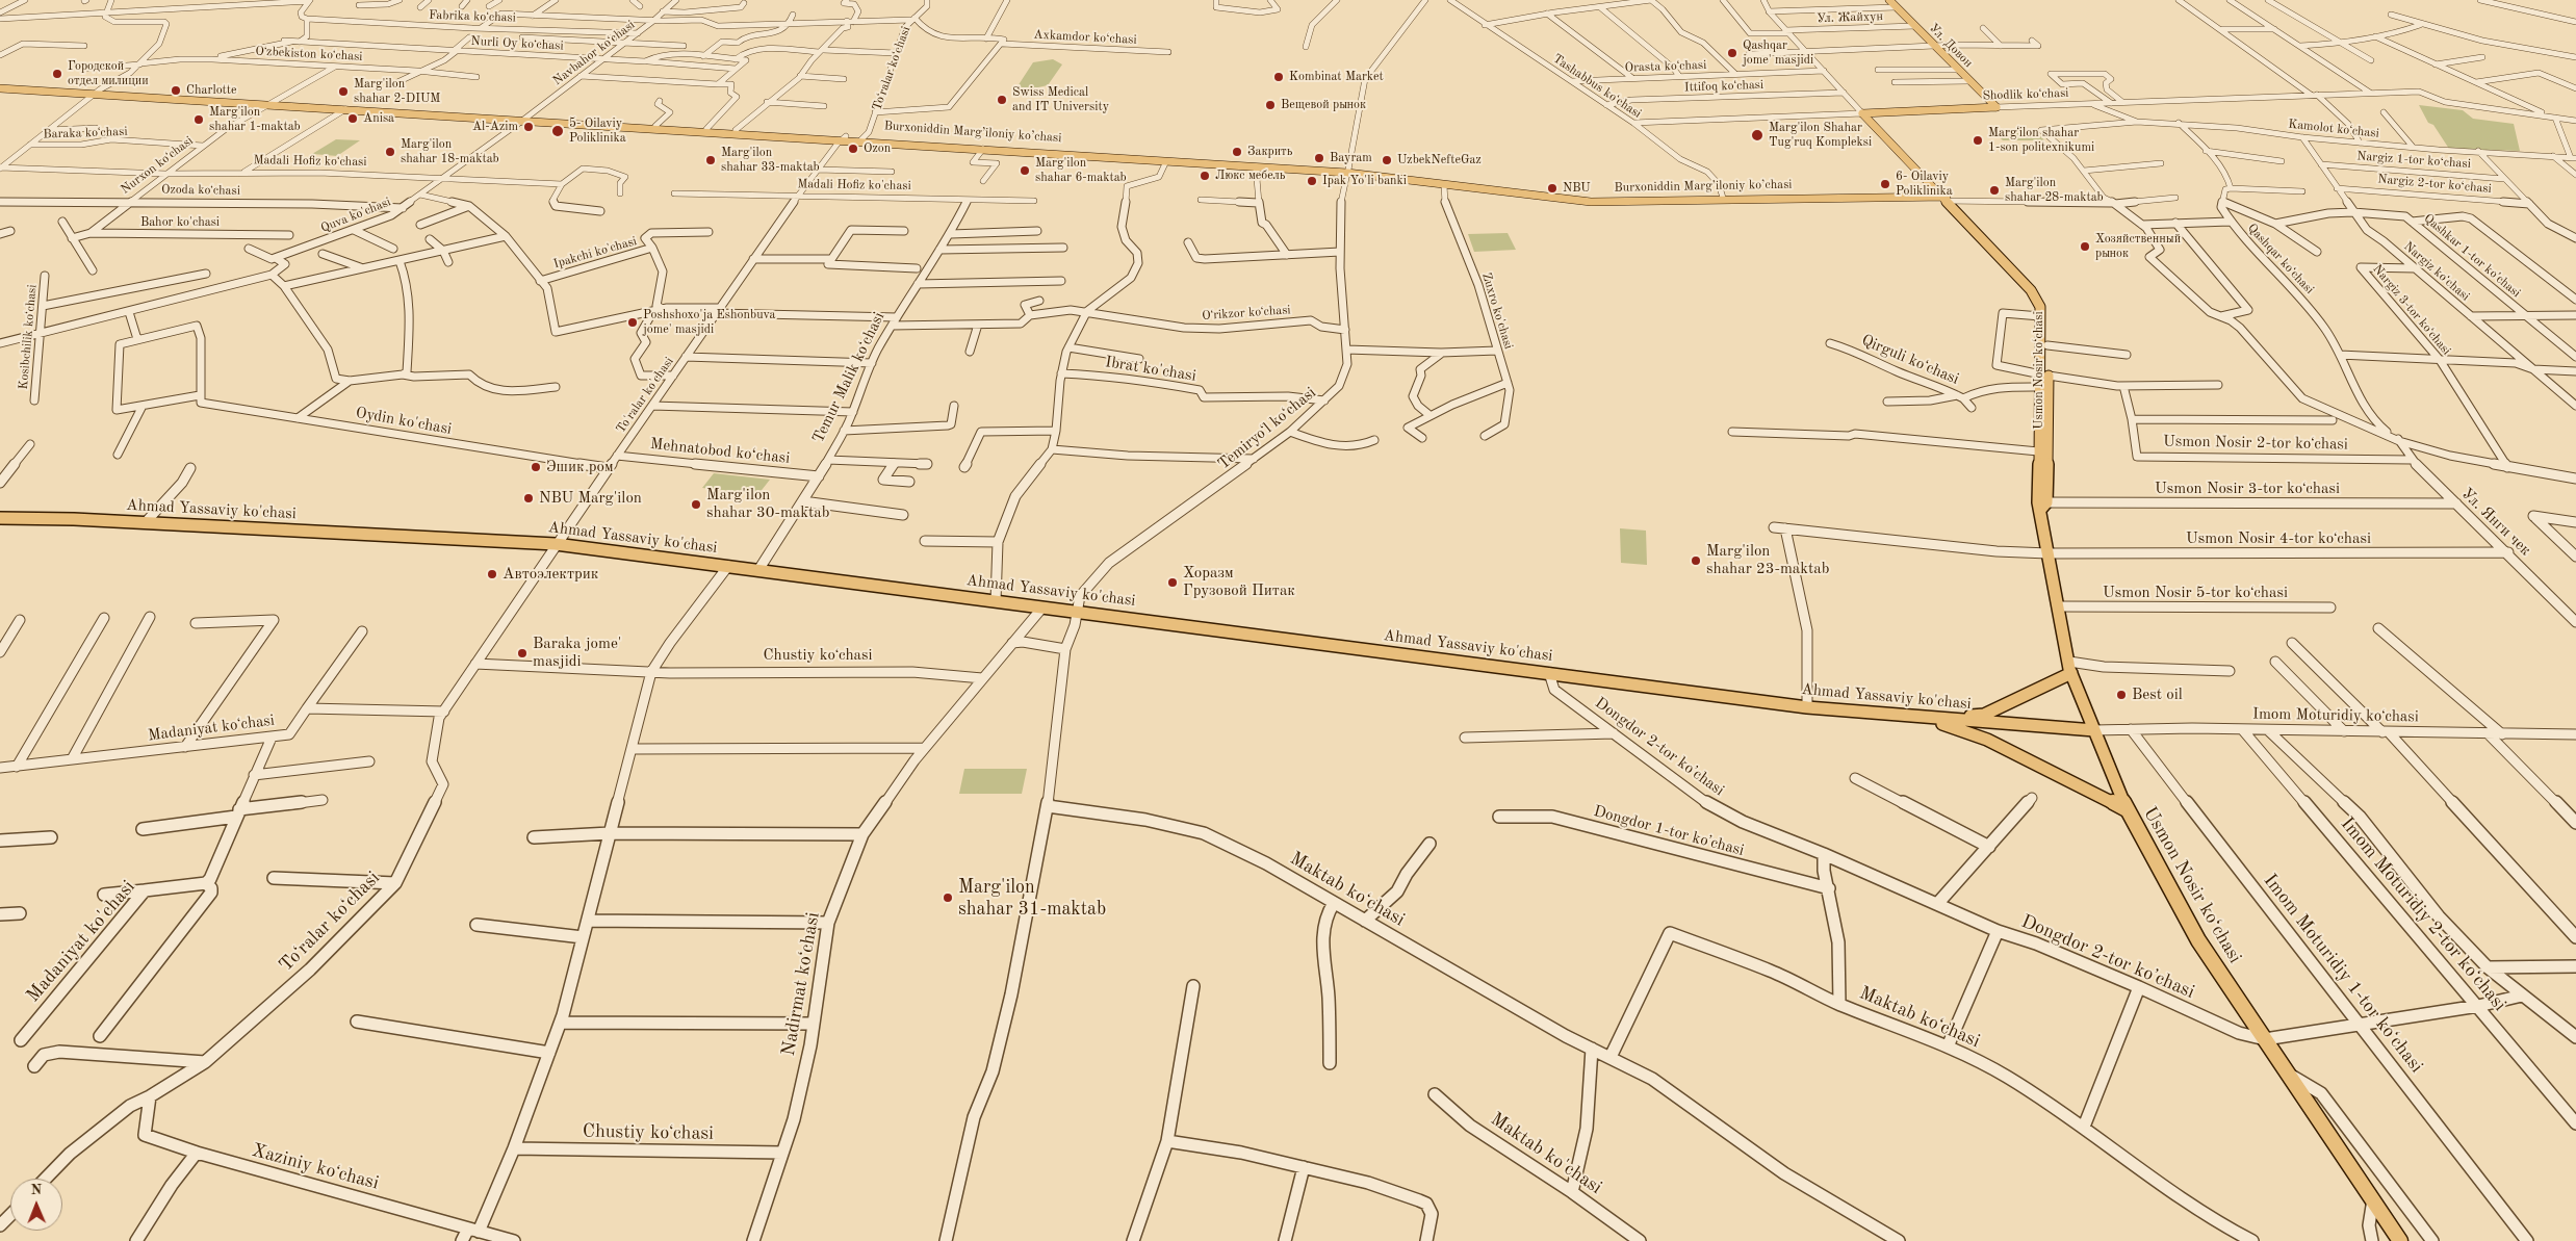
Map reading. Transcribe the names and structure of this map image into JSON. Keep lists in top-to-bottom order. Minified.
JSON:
{"streets":{"main road":["Ул. Довон","Shodlik koʻchasi","Burxoniddin Marg’iloniy ko’chasi","Usmon Nosir ko‘chasi","Ahmad Yassaviy ko'chasi"],"street":["Fabrika koʻchasi","Ул. Жайхун","Axkamdor ko‘chasi","Nurli Oy koʻchasi","Navbahor koʻchasi","Oʻzbekiston koʻchasi","Orasta koʻchasi","Toʻralar koʻchasi","Tashabbus koʻchasi","Ittifoq koʻchasi","Kamolot koʻchasi","Baraka koʻchasi","Nargiz 1-tor ko‘chasi","Madali Hofiz koʻchasi","Nurxon koʻchasi","Nargiz 2-tor ko‘chasi","Madali Hofiz ko'chasi","Ozoda koʻchasi","Quva ko'chasi","Bahor ko'chasi","Ipakchi ko'chasi","Qashkar 1-tor koʼchasi","Qashqar koʻchasi","Nargiz koʻchasi","Nargiz 3-tor koʻchasi","Zuxro ko'chasi","Oʻrikzor koʻchasi","Kosibchilik koʻchasi","Qirguli koʻchasi","Ibrat ko'chasi","Temur Malik koʻchasi","To'ralar ko'chasi","Oydin ko'chasi","Temiryoʻl koʻchasi","Usmon Nosir 2-tor koʻchasi","Mehnatobod ko‘chasi","Usmon Nosir 3-tor koʻchasi","Ул. Янги чек","Usmon Nosir 4-tor koʻchasi","Usmon Nosir 5-tor koʻchasi","Chustiy koʻchasi","Imom Moturidiy koʻchasi","Madaniyat koʻchasi","Dongdor 2-tor koʼchasi","Dongdor 1-tor koʼchasi","Maktab koʻchasi","Imom Moturidiy 2-tor koʻchasi","Madaniyat ko'chasi","Imom Moturidiy 1-tor koʻchasi","Nadirmat koʻchasi","Maktab ko'chasi","Xaziniy koʻchasi"]},"crossings":[["Fabrika koʻchasi","Navbahor koʻchasi"],["Ул. Жайхун","Ул. Довон"],["Nurli Oy koʻchasi","Navbahor koʻchasi"],["Ул. Довон","Shodlik koʻchasi"],["Navbahor koʻchasi","Burxoniddin Marg’iloniy ko’chasi"],["Navbahor koʻchasi","Quva ko'chasi"],["Oʻzbekiston koʻchasi","Nurxon koʻchasi"],["Orasta koʻchasi","Tashabbus koʻchasi"],["Toʻralar koʻchasi","Burxoniddin Marg’iloniy ko’chasi"],["Toʻralar koʻchasi","To'ralar ko'chasi"],["Toʻralar koʻchasi","Ahmad Yassaviy ko'chasi"],["Toʻralar koʻchasi","Chustiy koʻchasi"],["Toʻralar koʻchasi","Xaziniy koʻchasi"],["Tashabbus koʻchasi","Ittifoq koʻchasi"],["Tashabbus koʻchasi","Shodlik koʻchasi"],["Tashabbus koʻchasi","Burxoniddin Marg’iloniy ko’chasi"],["Shodlik koʻchasi","Kamolot koʻchasi"],["Shodlik koʻchasi","Usmon Nosir ko‘chasi"],["Kamolot koʻchasi","Nargiz koʻchasi"],["Burxoniddin Marg’iloniy ko’chasi","Madali Hofiz koʻchasi"],["Burxoniddin Marg’iloniy ko’chasi","Nurxon koʻchasi"],["Burxoniddin Marg’iloniy ko’chasi","Quva ko'chasi"],["Burxoniddin Marg’iloniy ko’chasi","Zuxro ko'chasi"],["Burxoniddin Marg’iloniy ko’chasi","Usmon Nosir ko‘chasi"],["Burxoniddin Marg’iloniy ko’chasi","To'ralar ko'chasi"],["Burxoniddin Marg’iloniy ko’chasi","Temiryoʻl koʻchasi"],["Baraka koʻchasi","Nurxon koʻchasi"],["Nargiz 1-tor ko‘chasi","Nargiz koʻchasi"],["Madali Hofiz koʻchasi","Nurxon koʻchasi"],["Madali Hofiz koʻchasi","Quva ko'chasi"],["Nurxon koʻchasi","Ozoda koʻchasi"],["Nurxon koʻchasi","Bahor ko'chasi"],["Nargiz 2-tor ko‘chasi","Nargiz koʻchasi"],["Madali Hofiz ko'chasi","Temur Malik koʻchasi"],["Madali Hofiz ko'chasi","To'ralar ko'chasi"],["Ozoda koʻchasi","Quva ko'chasi"],["Qashkar 1-tor koʼchasi","Nargiz koʻchasi"],["Qashqar koʻchasi","Ул. Янги чек"],["Nargiz koʻchasi","Nargiz 3-tor koʻchasi"],["Oʻrikzor koʻchasi","Temur Malik koʻchasi"],["Oʻrikzor koʻchasi","Temiryoʻl koʻchasi"],["Qirguli koʻchasi","Usmon Nosir ko‘chasi"],["Ibrat ko'chasi","Temiryoʻl koʻchasi"],["Usmon Nosir ko‘chasi","Usmon Nosir 3-tor koʻchasi"],["Usmon Nosir ko‘chasi","Ahmad Yassaviy ko'chasi"],["Usmon Nosir ko‘chasi","Usmon Nosir 4-tor koʻchasi"],["Usmon Nosir ko‘chasi","Usmon Nosir 5-tor koʻchasi"],["Usmon Nosir ko‘chasi","Imom Moturidiy koʻchasi"],["Usmon Nosir ko‘chasi","Dongdor 2-tor koʼchasi"],["Temur Malik koʻchasi","Mehnatobod ko‘chasi"],["Temur Malik koʻchasi","Ahmad Yassaviy ko'chasi"],["To'ralar ko'chasi","Oydin ko'chasi"],["To'ralar ko'chasi","Mehnatobod ko‘chasi"],["To'ralar ko'chasi","Ahmad Yassaviy ko'chasi"],["Temiryoʻl koʻchasi","Ahmad Yassaviy ko'chasi"],["Usmon Nosir 2-tor koʻchasi","Ул. Янги чек"],["Usmon Nosir 3-tor koʻchasi","Ул. Янги чек"],["Ahmad Yassaviy ko'chasi","Imom Moturidiy koʻchasi"],["Ahmad Yassaviy ko'chasi","Dongdor 2-tor koʼchasi"],["Ahmad Yassaviy ko'chasi","Nadirmat koʻchasi"],["Ул. Янги чек","Usmon Nosir 4-tor koʻchasi"],["Chustiy koʻchasi","Nadirmat koʻchasi"],["Imom Moturidiy koʻchasi","Imom Moturidiy 2-tor koʻchasi"],["Imom Moturidiy koʻchasi","Imom Moturidiy 1-tor koʻchasi"]],"places":["Qashqar jome' masjidi","Городской отдел милиции","Kombinat Market","Charlotte","Marg'ilon shahar 2-DIUM","Swiss Medical and IT University","Вещевой рынок","Anisa","Marg'ilon shahar 1-maktab","Al-Azim","5- Oilaviy Poliklinika","Marg'ilon Shahar Tug'ruq Kompleksi","Margʻilon shahar 1-son politexnikumi","Ozon","Marg'ilon shahar 18-maktab","Закрить","Bayram","Marg'ilon shahar 33-maktab","UzbekNefteGaz","Marg'ilon shahar 6-maktab","Люкс мебель","Ipak Yo'li banki","6- Oilaviy Poliklinika","NBU","Marg'ilon shahar 28-maktab","Хозяйственный рынок","Poshshoxo'ja Eshonbuva jome' masjidi","Эшик ром","NBU Marg'ilon","Marg'ilon shahar 30-maktab","Marg'ilon shahar 23-maktab","Автоэлектрик","Хоразм Грузовой Питак","Baraka jome' masjidi","Best oil","Marg'ilon shahar 31-maktab"],"north":"top"}
